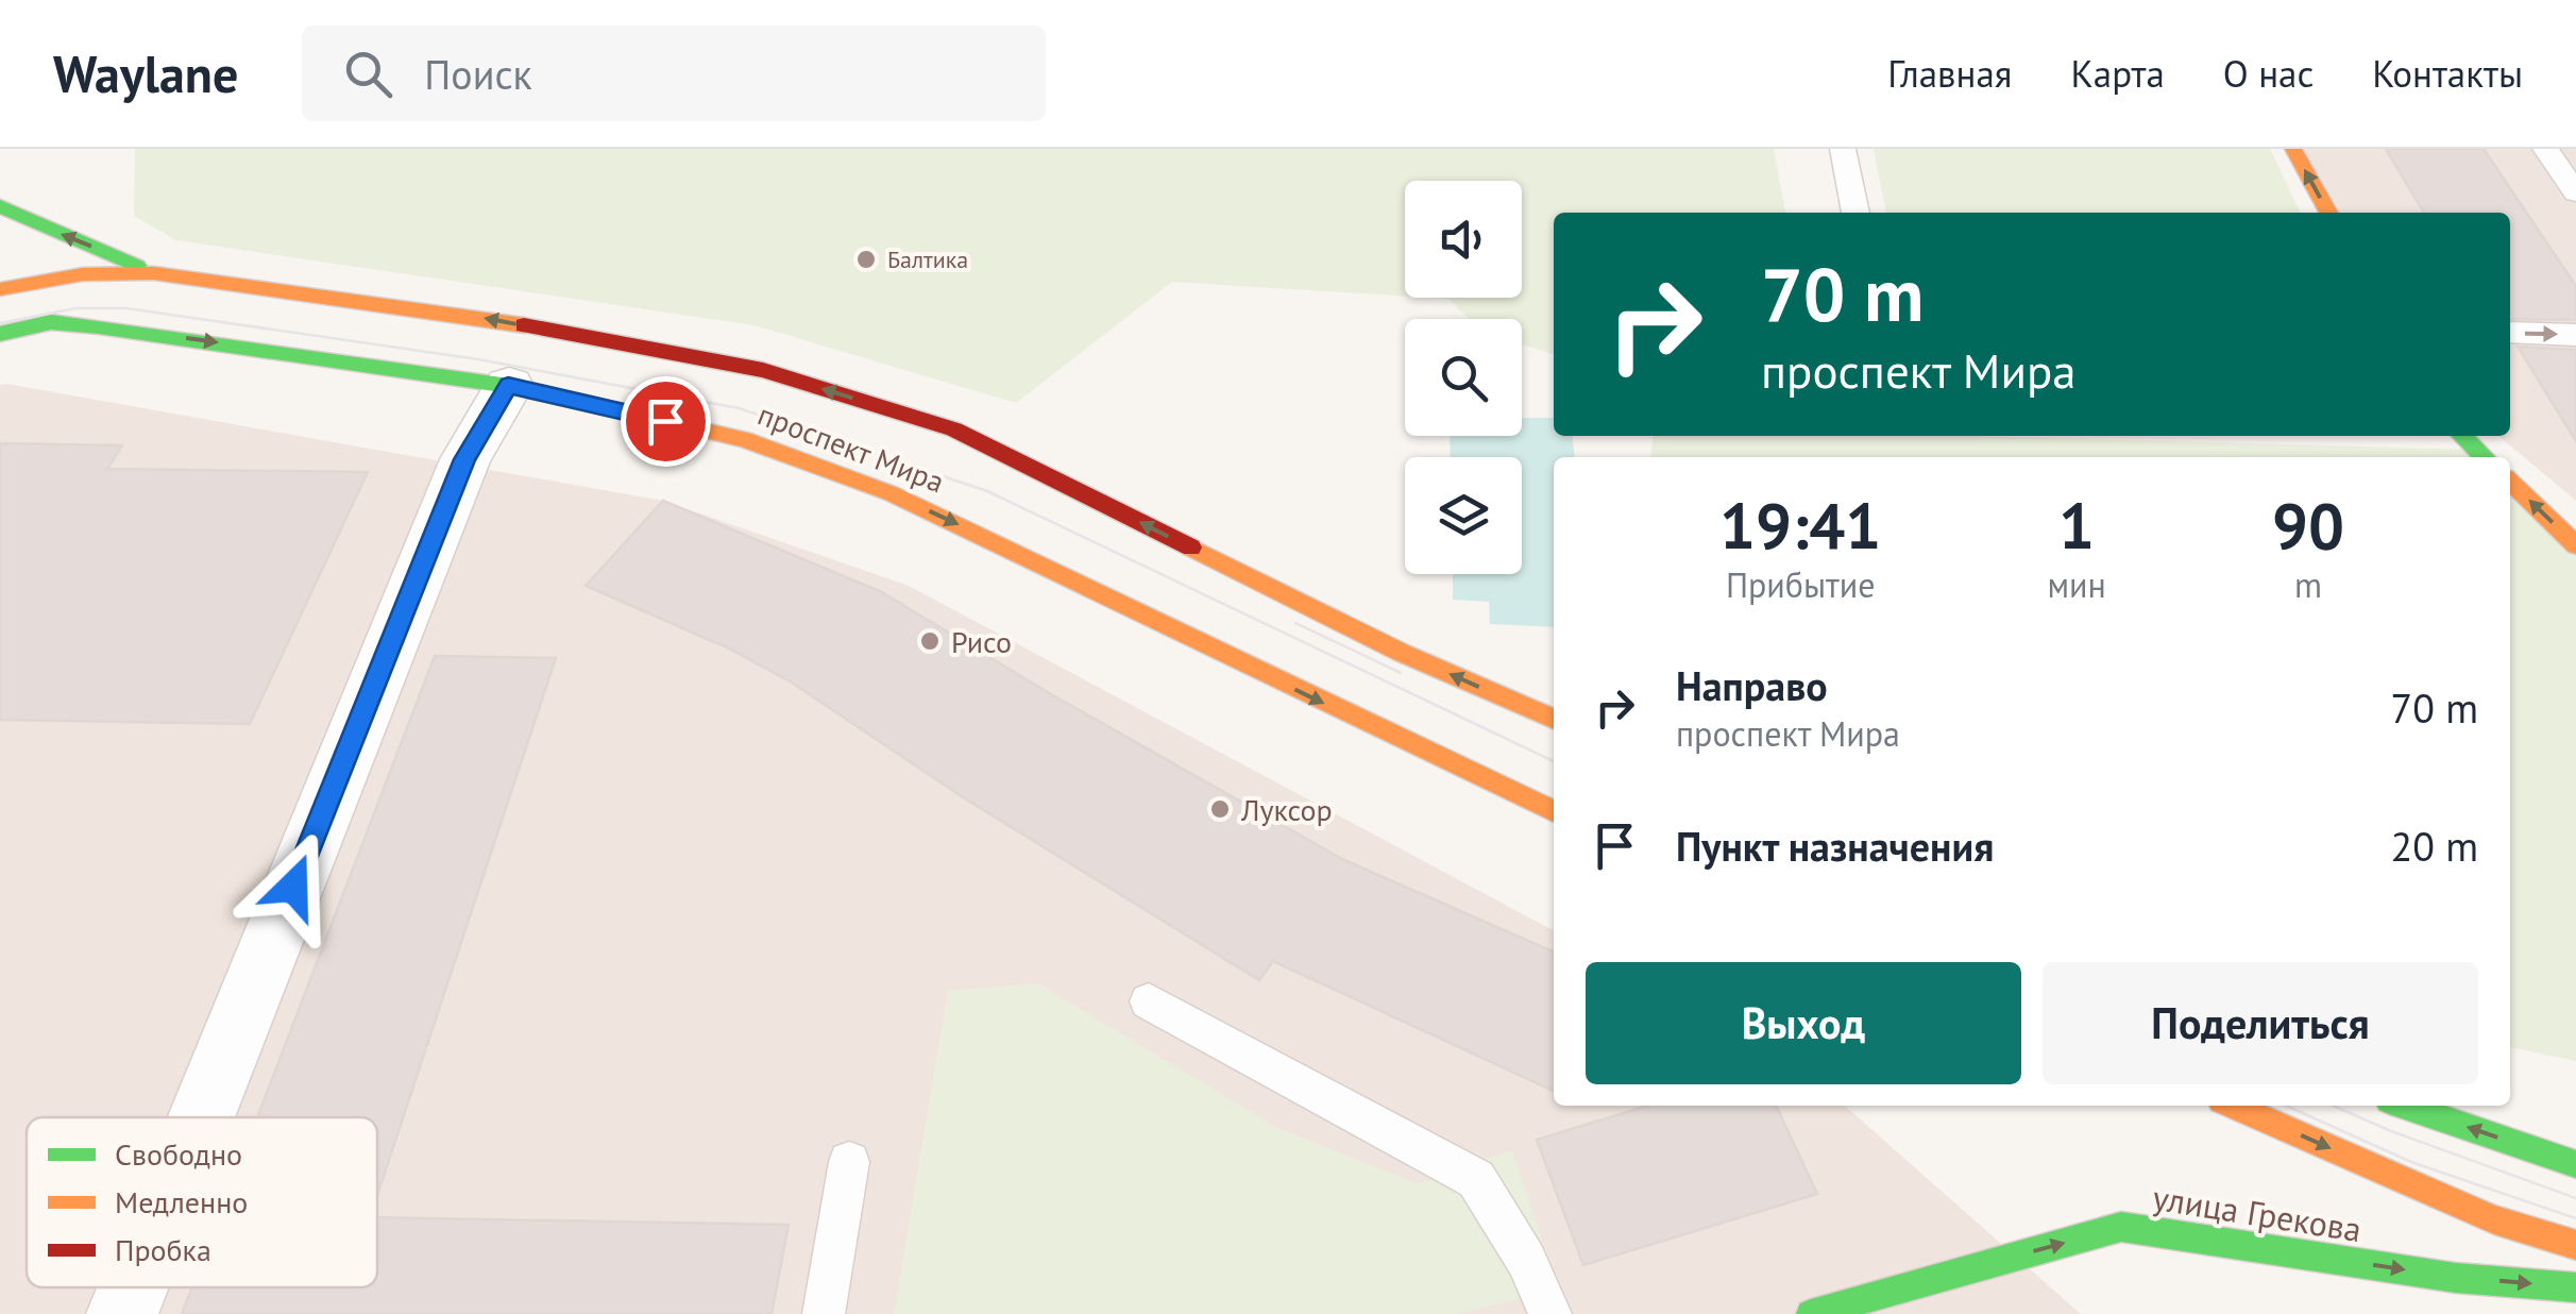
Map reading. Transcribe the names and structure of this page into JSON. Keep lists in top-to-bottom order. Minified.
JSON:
{"streets":{"main road":["проспект Мира","улица Грекова"]},"places":["Балтика","Рисо","Луксор"],"legend":["Свободно","Медленно","Пробка"],"page":{"header":"Waylane","search":"Поиск","nav":["Главная","Карта","О нас","Контакты"],"turn":["70 m","проспект Мира"],"eta":["19:41","Прибытие","1","мин","90","m"],"list":[{"name":"Направо","note":"проспект Мира","value":"70 m"},{"name":"Пункт назначения","value":"20 m"}],"buttons":["Выход","Поделиться"]}}
